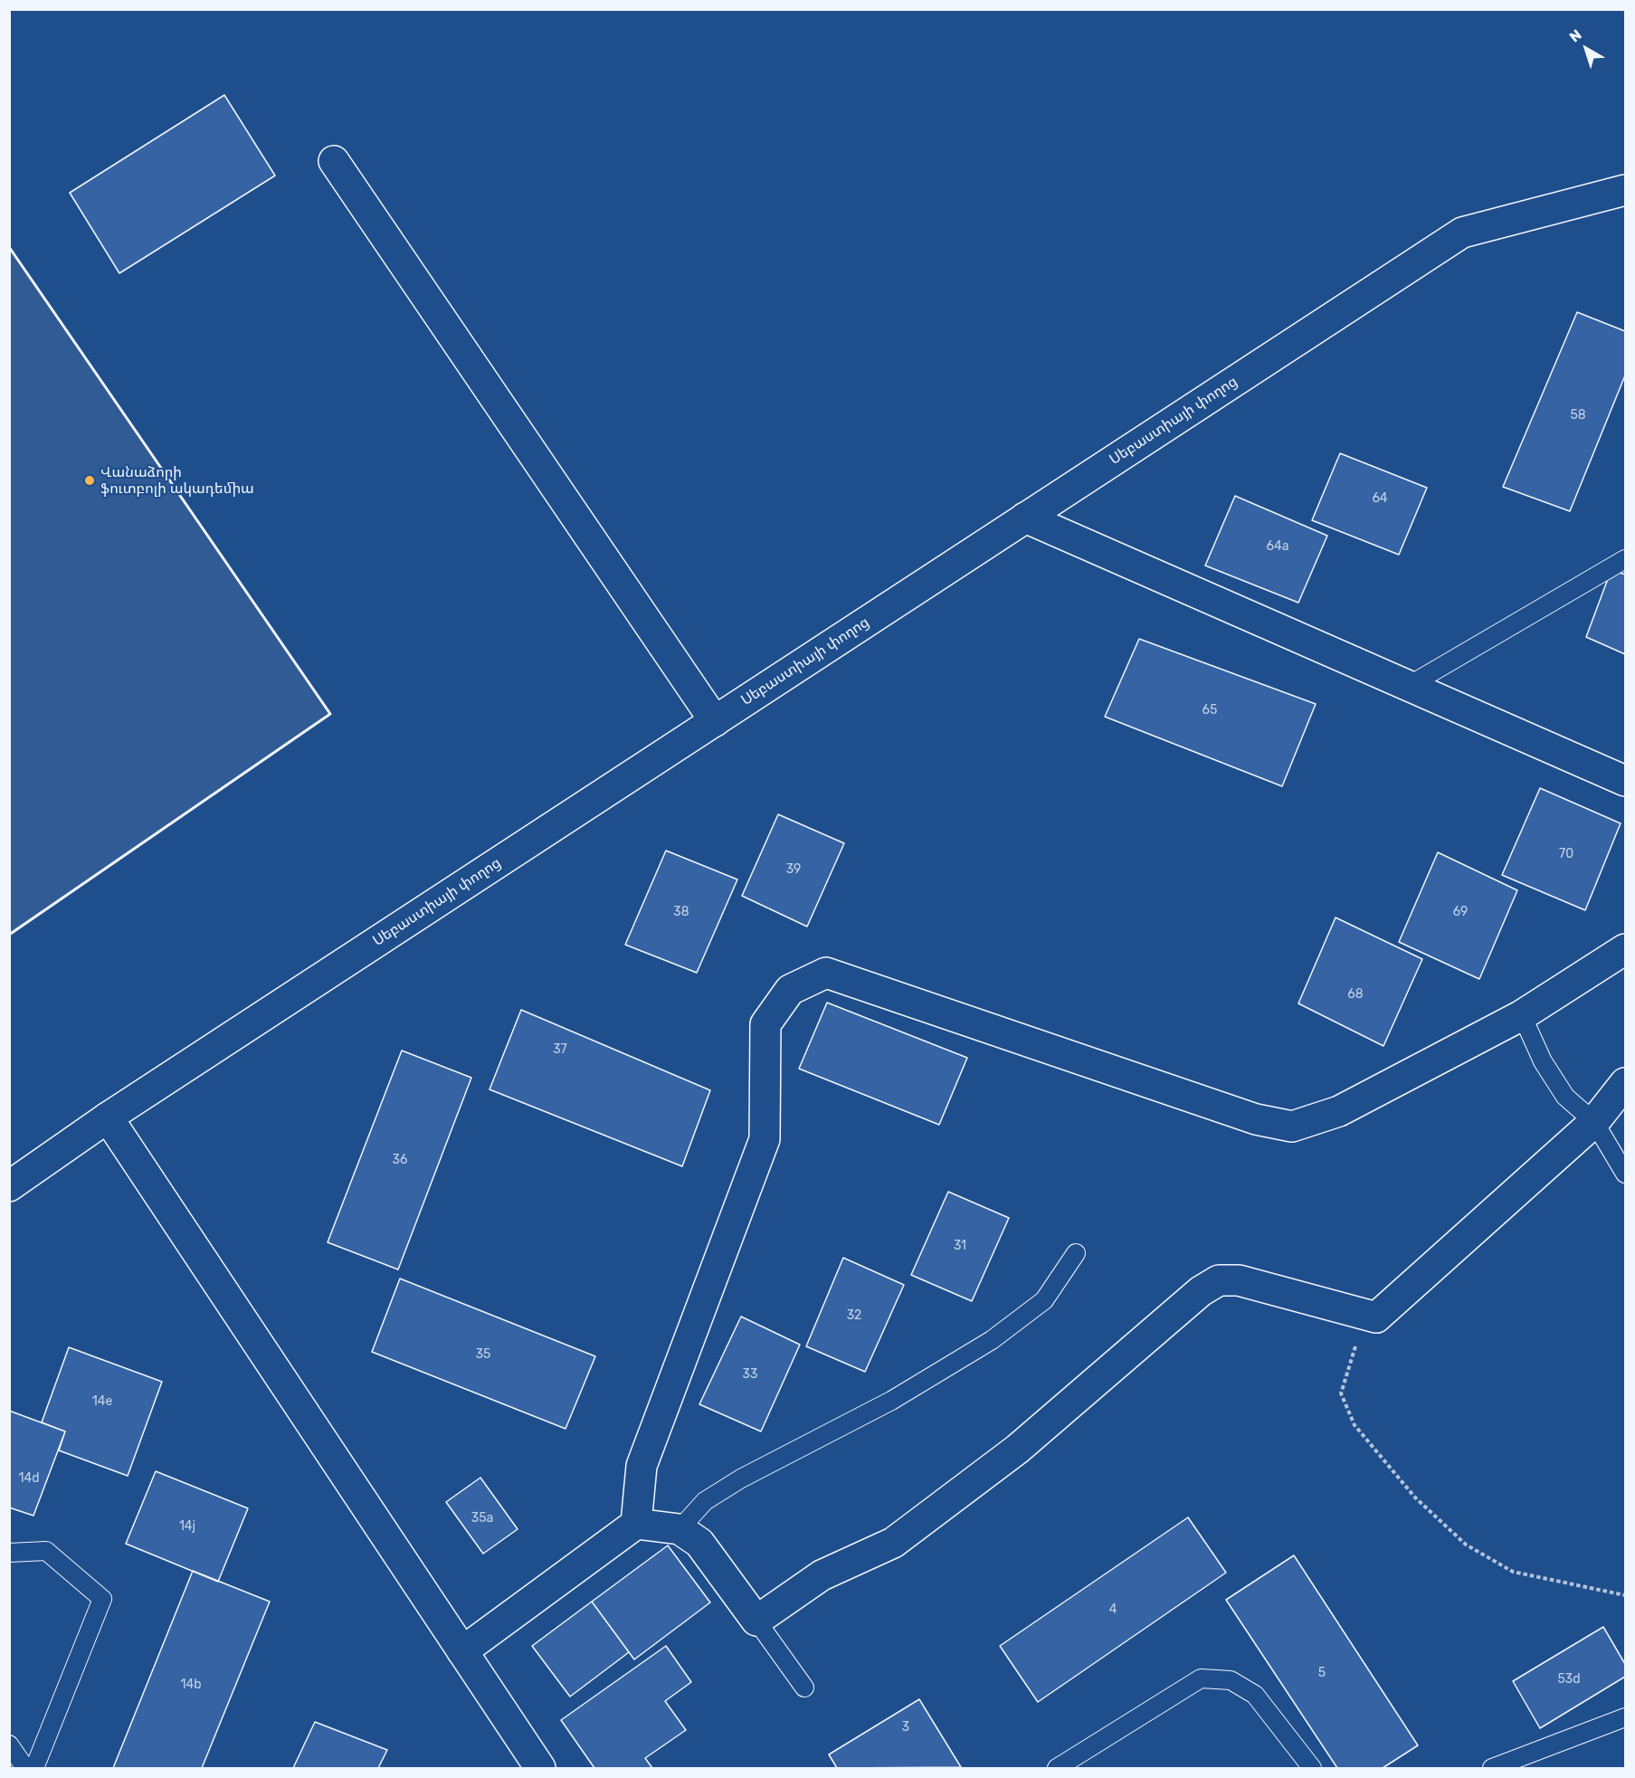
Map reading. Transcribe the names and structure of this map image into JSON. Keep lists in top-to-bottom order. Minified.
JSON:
{"streets":{"street":["Սեբաստիայի փողոց"]},"places":["Վանաձորի ֆուտբոլի ակադեմիա"],"house_numbers":["58","64","64a","65","70","39","38","69","68","37","36","31","32","35","33","14e","14d","35a","14j","4","5","53d","14b","3"],"north":"top left"}
